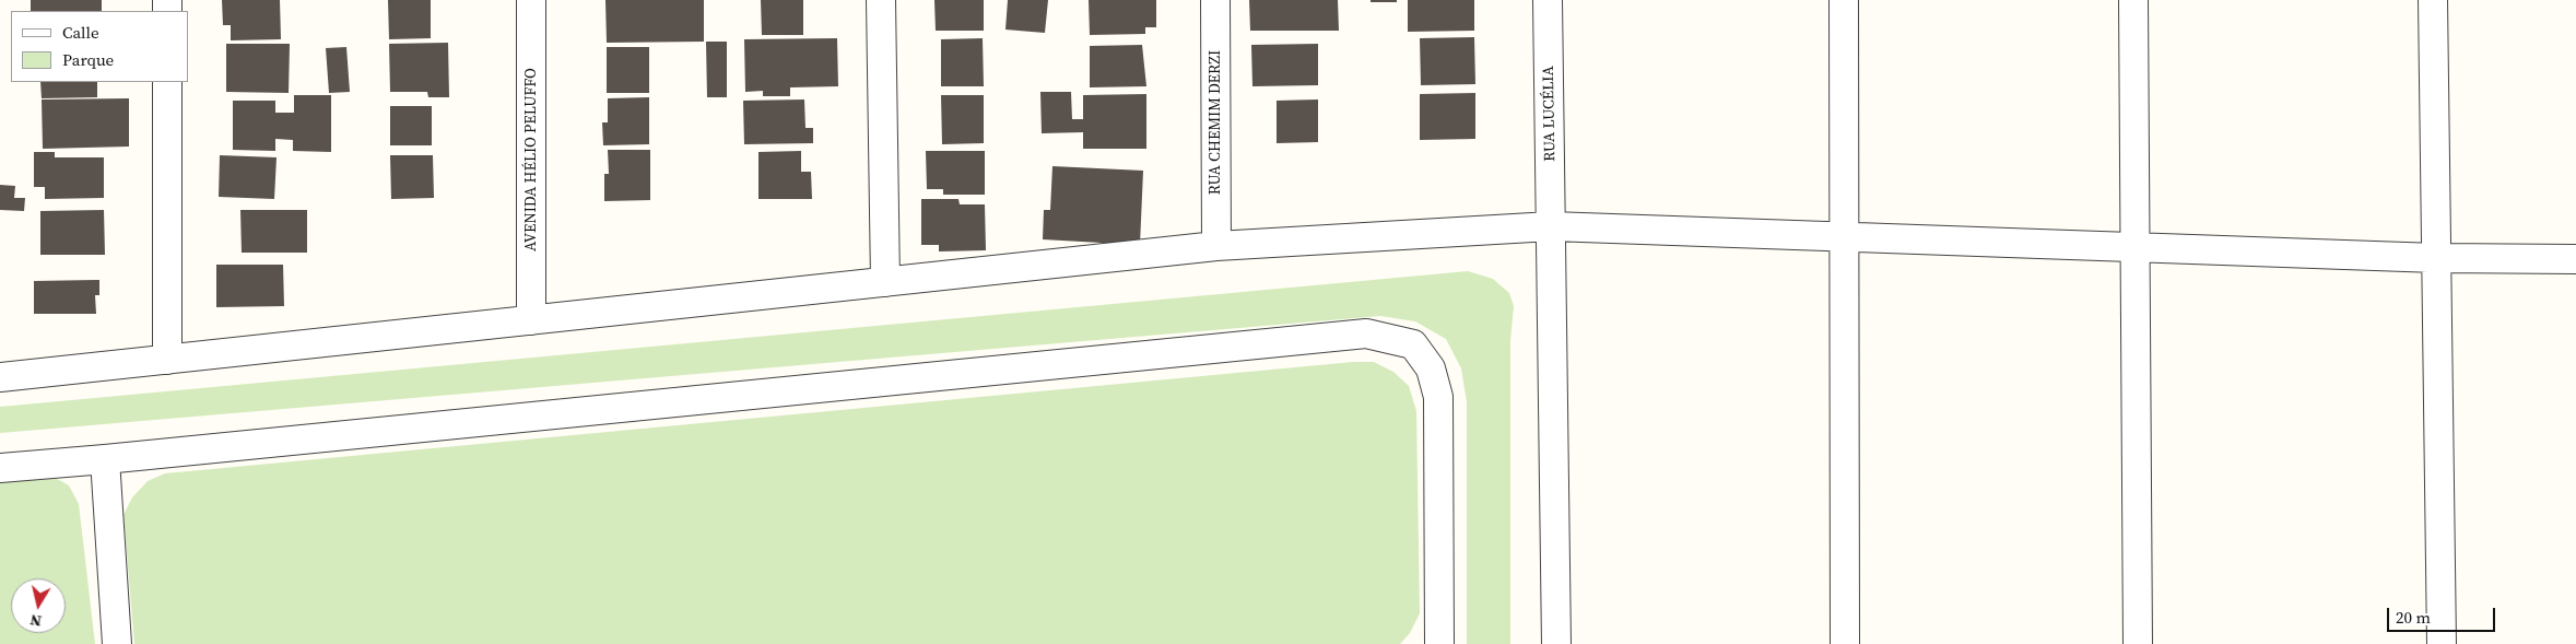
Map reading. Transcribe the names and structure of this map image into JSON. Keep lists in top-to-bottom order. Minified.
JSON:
{"streets":{"street":["RUA LUCÉLIA","RUA CHEMIM DERZI","AVENIDA HÉLIO PELUFFO"]},"legend":["Calle","Parque"],"scale_bar":"20 m","north":"bottom"}
